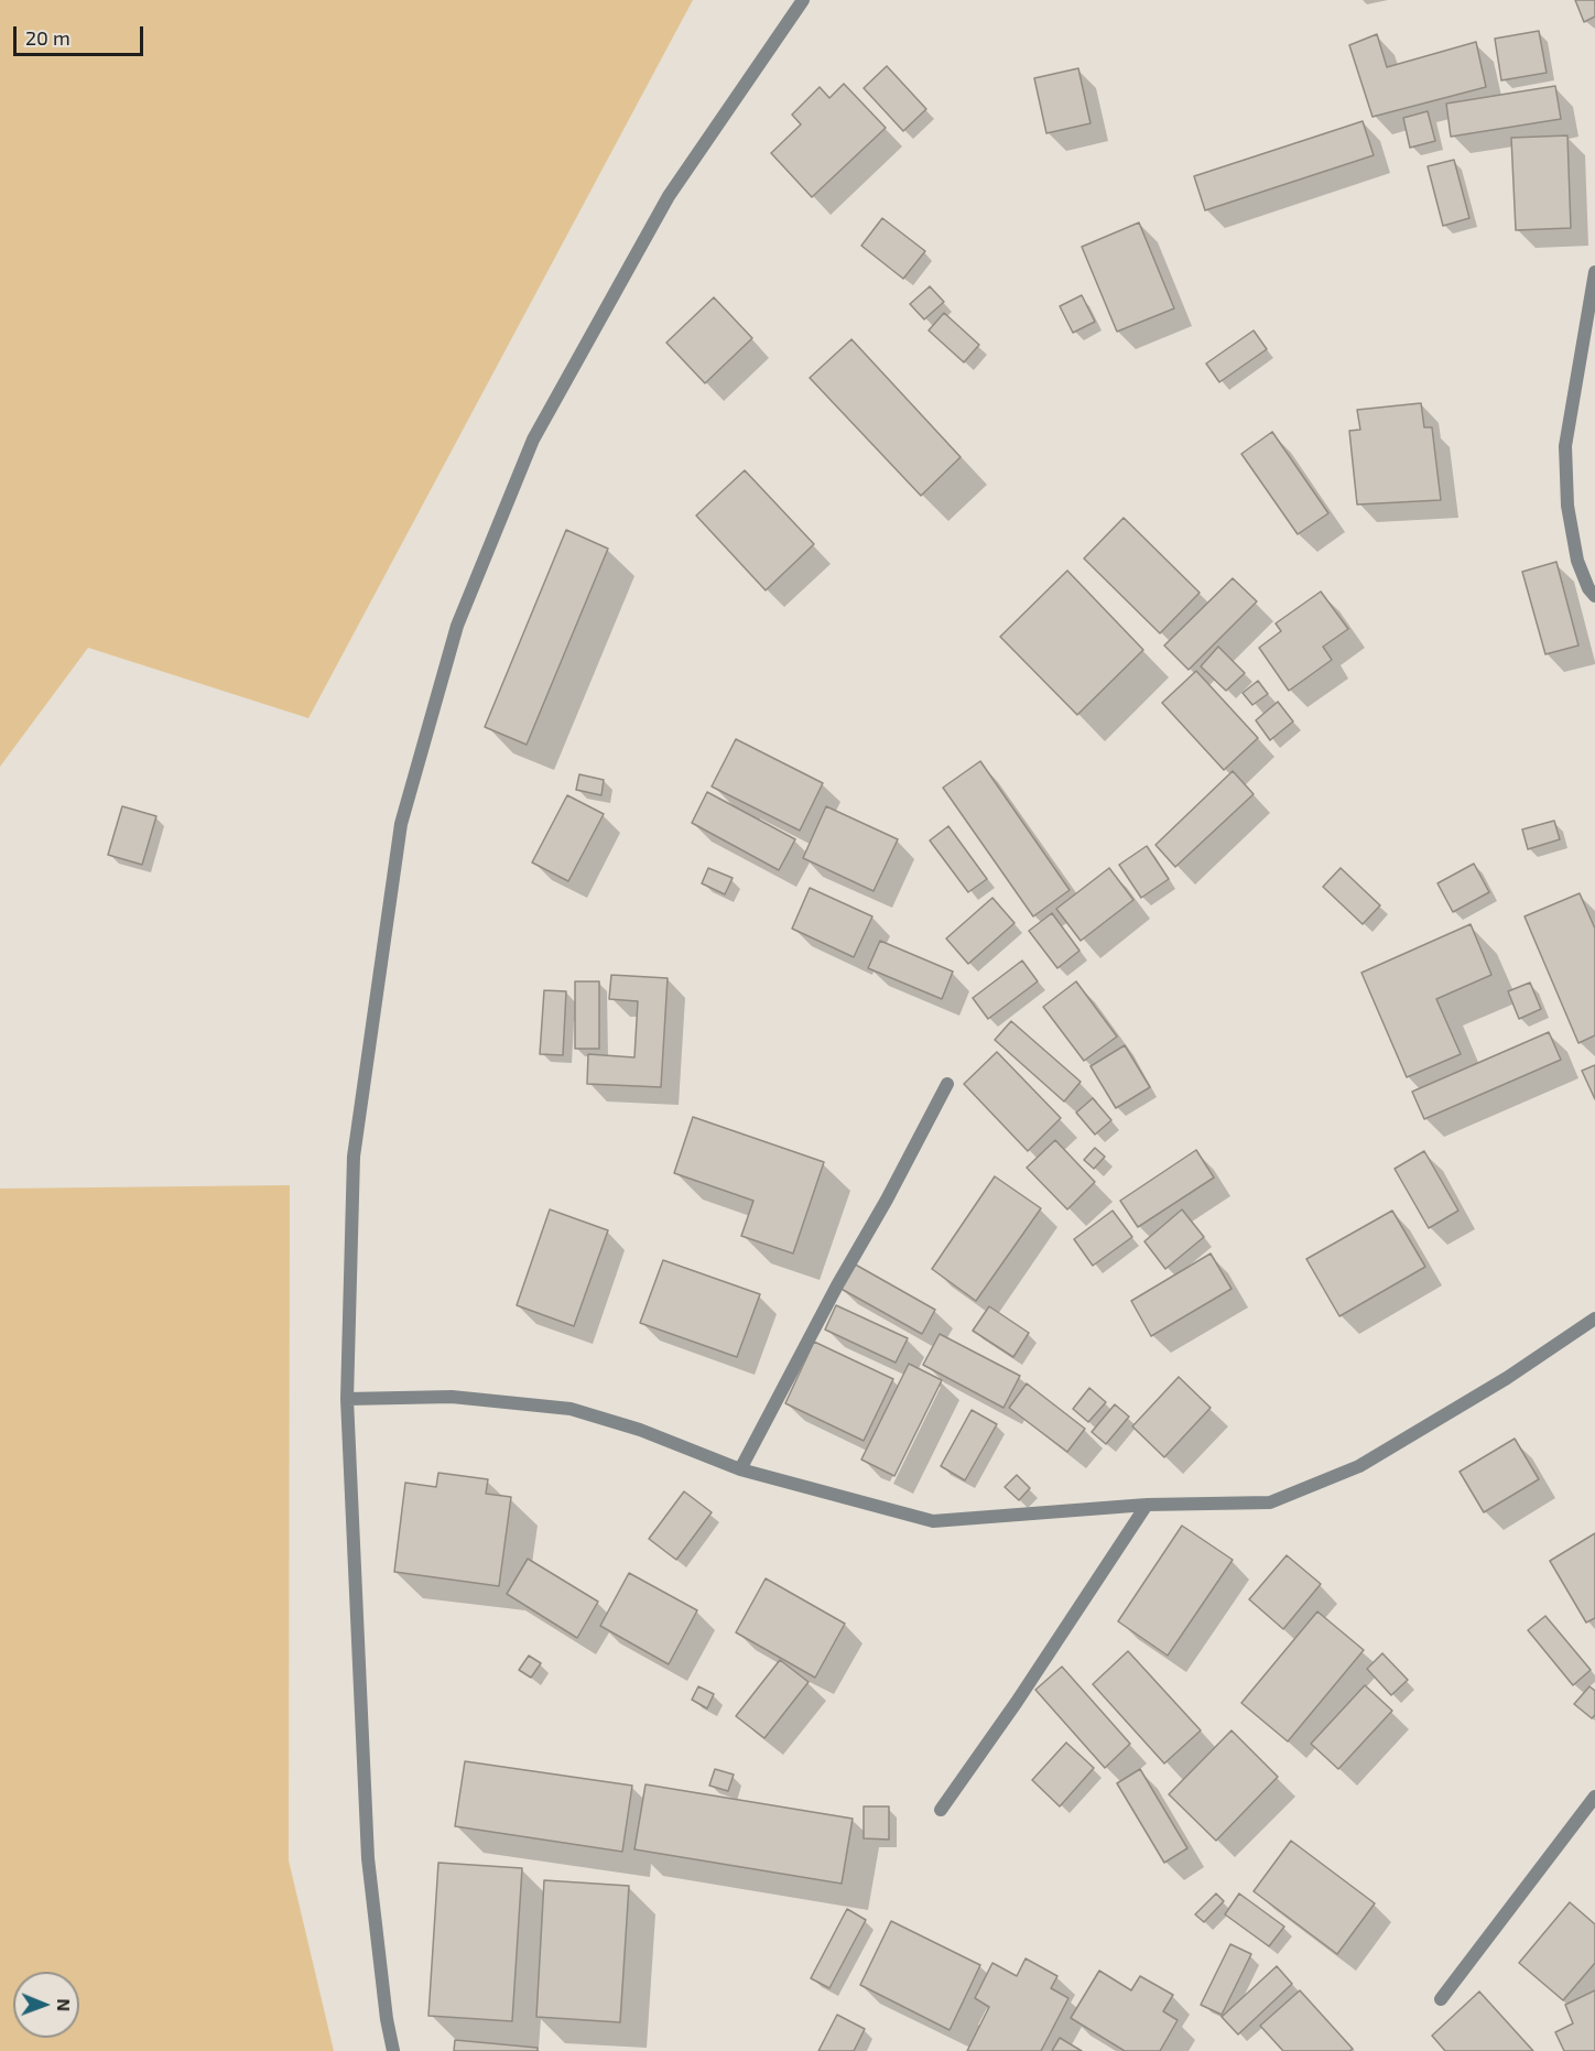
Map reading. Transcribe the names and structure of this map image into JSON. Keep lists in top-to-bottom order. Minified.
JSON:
{"scale_bar":"20 m","north":"right"}
